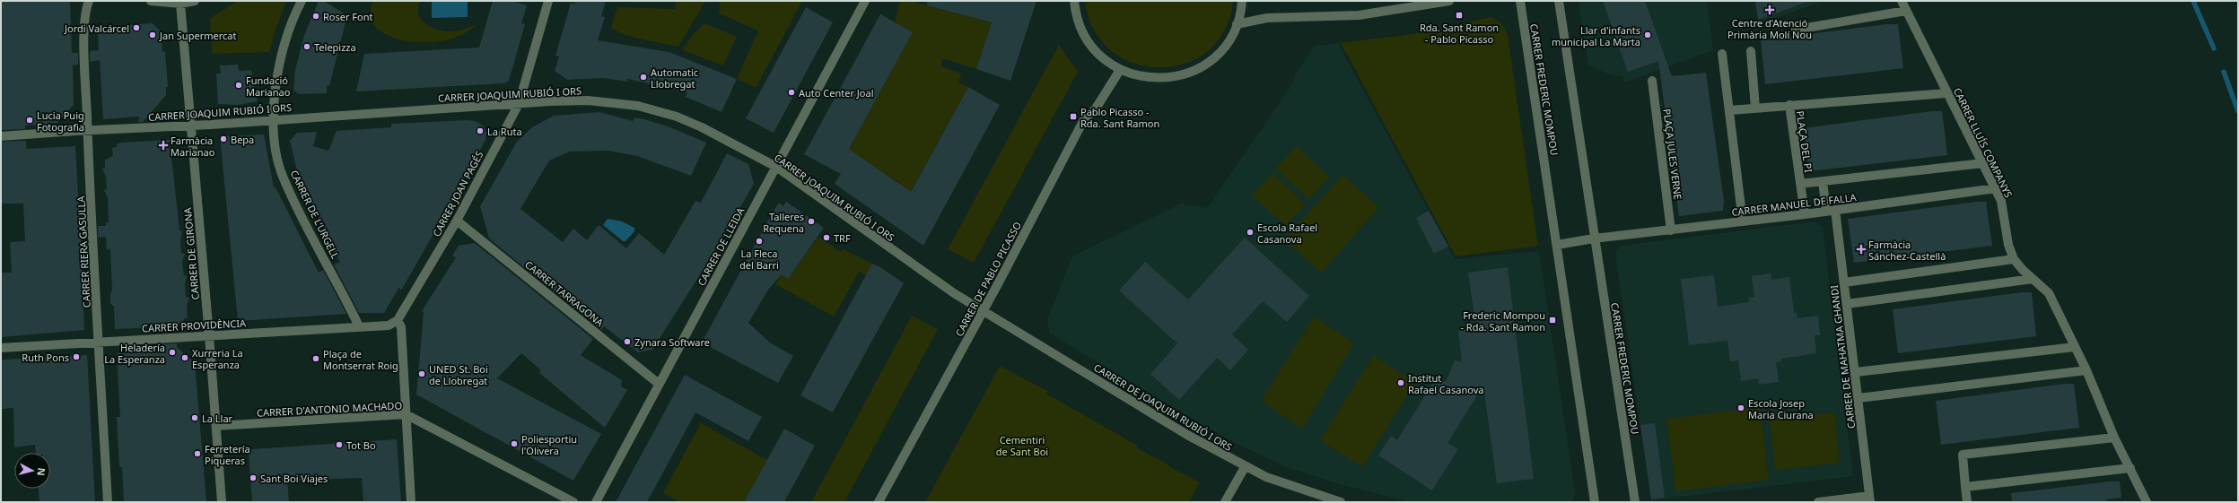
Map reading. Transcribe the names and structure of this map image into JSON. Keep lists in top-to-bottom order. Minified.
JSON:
{"streets":{"street":["CARRER FREDERIC MOMPOU","CARRER JOAQUIM RUBIÓ I ORS","PLAÇA DEL PI","CARRER LLUÍS COMPANYS","PLAÇA JULES VERNE","CARRER JOAN PAGÉS","CARRER MANUEL DE FALLA","CARRER DE L'URGELL","CARRER DE LLEIDA","CARRER RIERA GASULLA","CARRER DE GIRONA","CARRER DE PABLO PICASSO","CARRER TARRAGONA","CARRER PROVIDÈNCIA","CARRER DE MAHATMA GHANDI","CARRER DE JOAQUIM RUBIÓ I ORS","CARRER D'ANTONIO MACHADO"]},"crossings":[["CARRER FREDERIC MOMPOU","CARRER MANUEL DE FALLA"],["CARRER JOAQUIM RUBIÓ I ORS","CARRER JOAN PAGÉS"],["CARRER JOAQUIM RUBIÓ I ORS","CARRER DE L'URGELL"],["CARRER JOAQUIM RUBIÓ I ORS","CARRER DE LLEIDA"],["CARRER JOAQUIM RUBIÓ I ORS","CARRER RIERA GASULLA"],["CARRER JOAQUIM RUBIÓ I ORS","CARRER DE GIRONA"],["CARRER JOAQUIM RUBIÓ I ORS","CARRER DE PABLO PICASSO"],["CARRER JOAQUIM RUBIÓ I ORS","CARRER DE JOAQUIM RUBIÓ I ORS"],["PLAÇA DEL PI","CARRER MANUEL DE FALLA"],["CARRER LLUÍS COMPANYS","CARRER MANUEL DE FALLA"],["PLAÇA JULES VERNE","CARRER MANUEL DE FALLA"],["CARRER JOAN PAGÉS","CARRER TARRAGONA"],["CARRER JOAN PAGÉS","CARRER PROVIDÈNCIA"],["CARRER MANUEL DE FALLA","CARRER DE MAHATMA GHANDI"],["CARRER DE L'URGELL","CARRER PROVIDÈNCIA"],["CARRER DE LLEIDA","CARRER TARRAGONA"],["CARRER RIERA GASULLA","CARRER PROVIDÈNCIA"],["CARRER DE GIRONA","CARRER PROVIDÈNCIA"],["CARRER DE GIRONA","CARRER D'ANTONIO MACHADO"],["CARRER DE PABLO PICASSO","CARRER DE JOAQUIM RUBIÓ I ORS"]],"parks":["Cementiri de Sant Boi"],"places":{"health":["Centre d'Atenció Primària Molí Nou","Farmàcia Marianao","Farmàcia Sánchez-Castellà"],"transit":["Rda. Sant Ramon - Pablo Picasso","Pablo Picasso - Rda. Sant Ramon","Frederic Mompou - Rda. Sant Ramon"],"other":["Roser Font","Jordi Valcárcel","Jan Supermercat","Llar d'infants municipal La Marta","Telepizza","Automatic Llobregat","Fundació Marianao","Auto Center Joal","Lucia Puig Fotografia","La Ruta","Bepa","Talleres Requena","Escola Rafael Casanova","TRF","La Fleca del Barri","Zynara Software","Heladería La Esperanza","Ruth Pons","Xurreria La Esperanza","Plaça de Montserrat Roig","UNED St. Boi de Llobregat","Institut Rafael Casanova","Escola Josep Maria Ciurana","La Llar","Poliesportiu l'Olivera","Tot Bo","Ferretería Piqueras","Sant Boi Viajes"]},"north":"right"}
